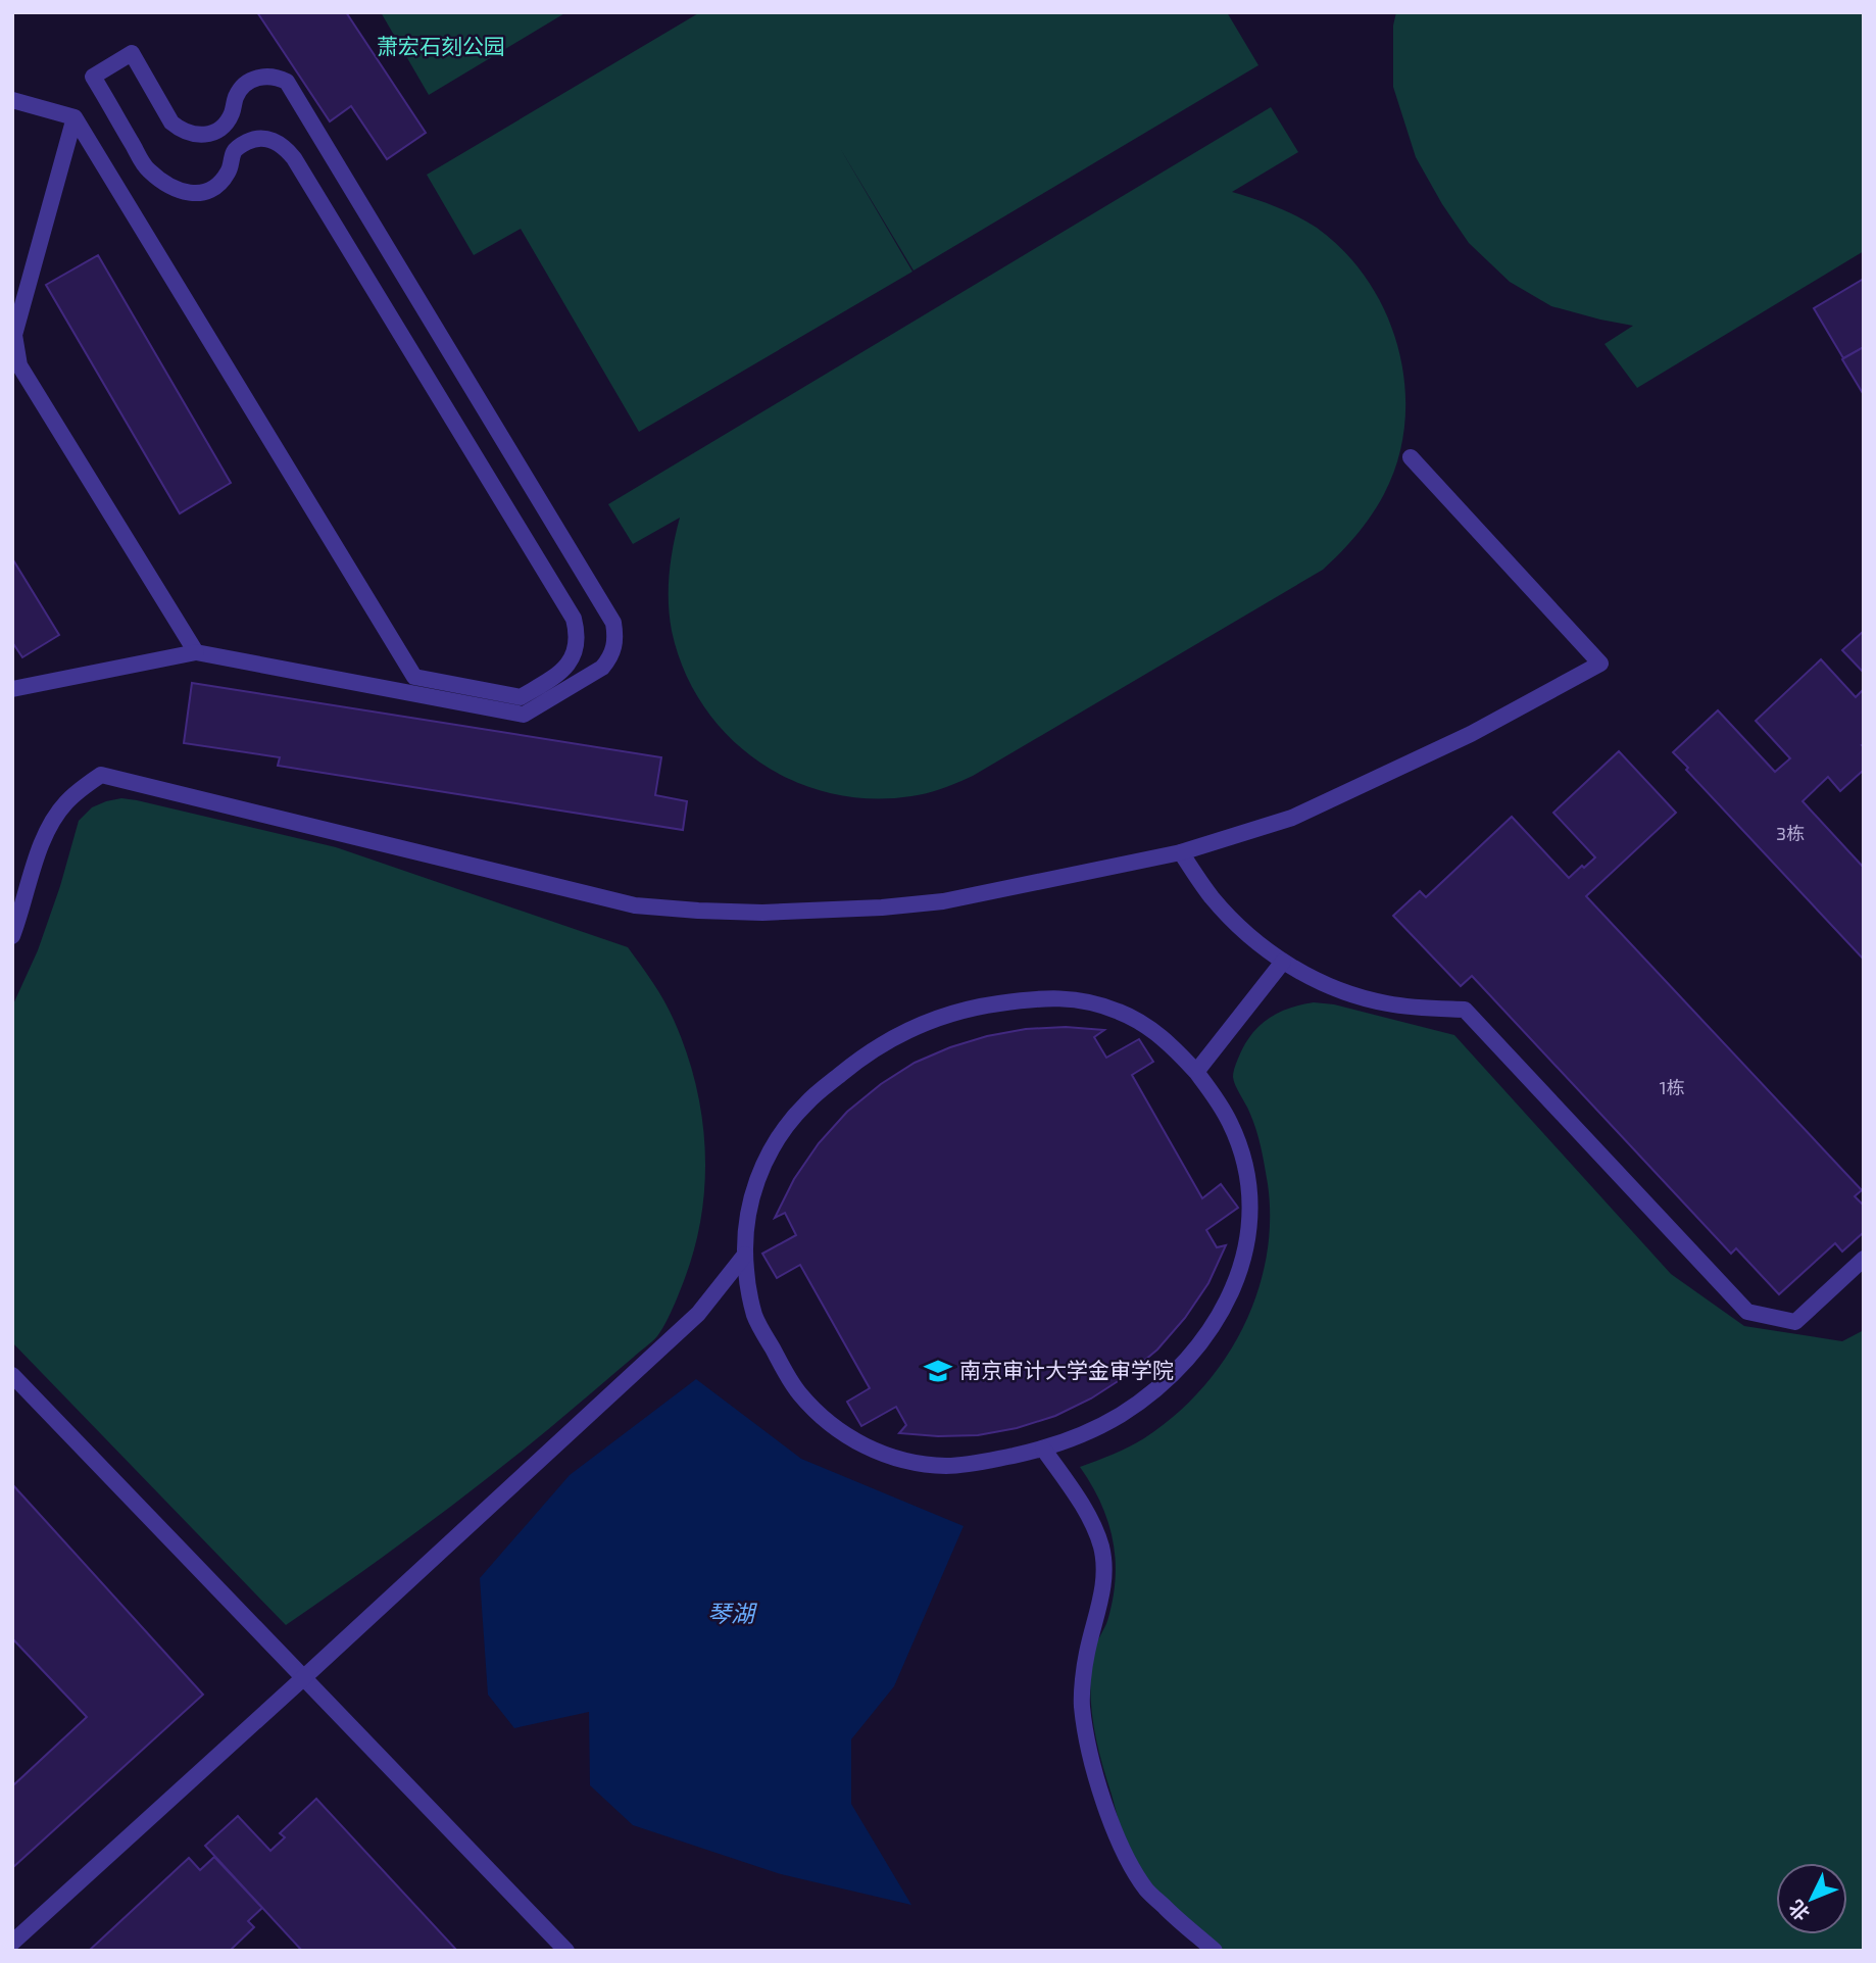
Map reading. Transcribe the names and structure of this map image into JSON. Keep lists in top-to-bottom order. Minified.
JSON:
{"water":["琴湖"],"parks":["萧宏石刻公园"],"places":{"school or university":["南京审计大学金审学院"]},"house_numbers":["3栋","1栋"],"north":"bottom left"}
